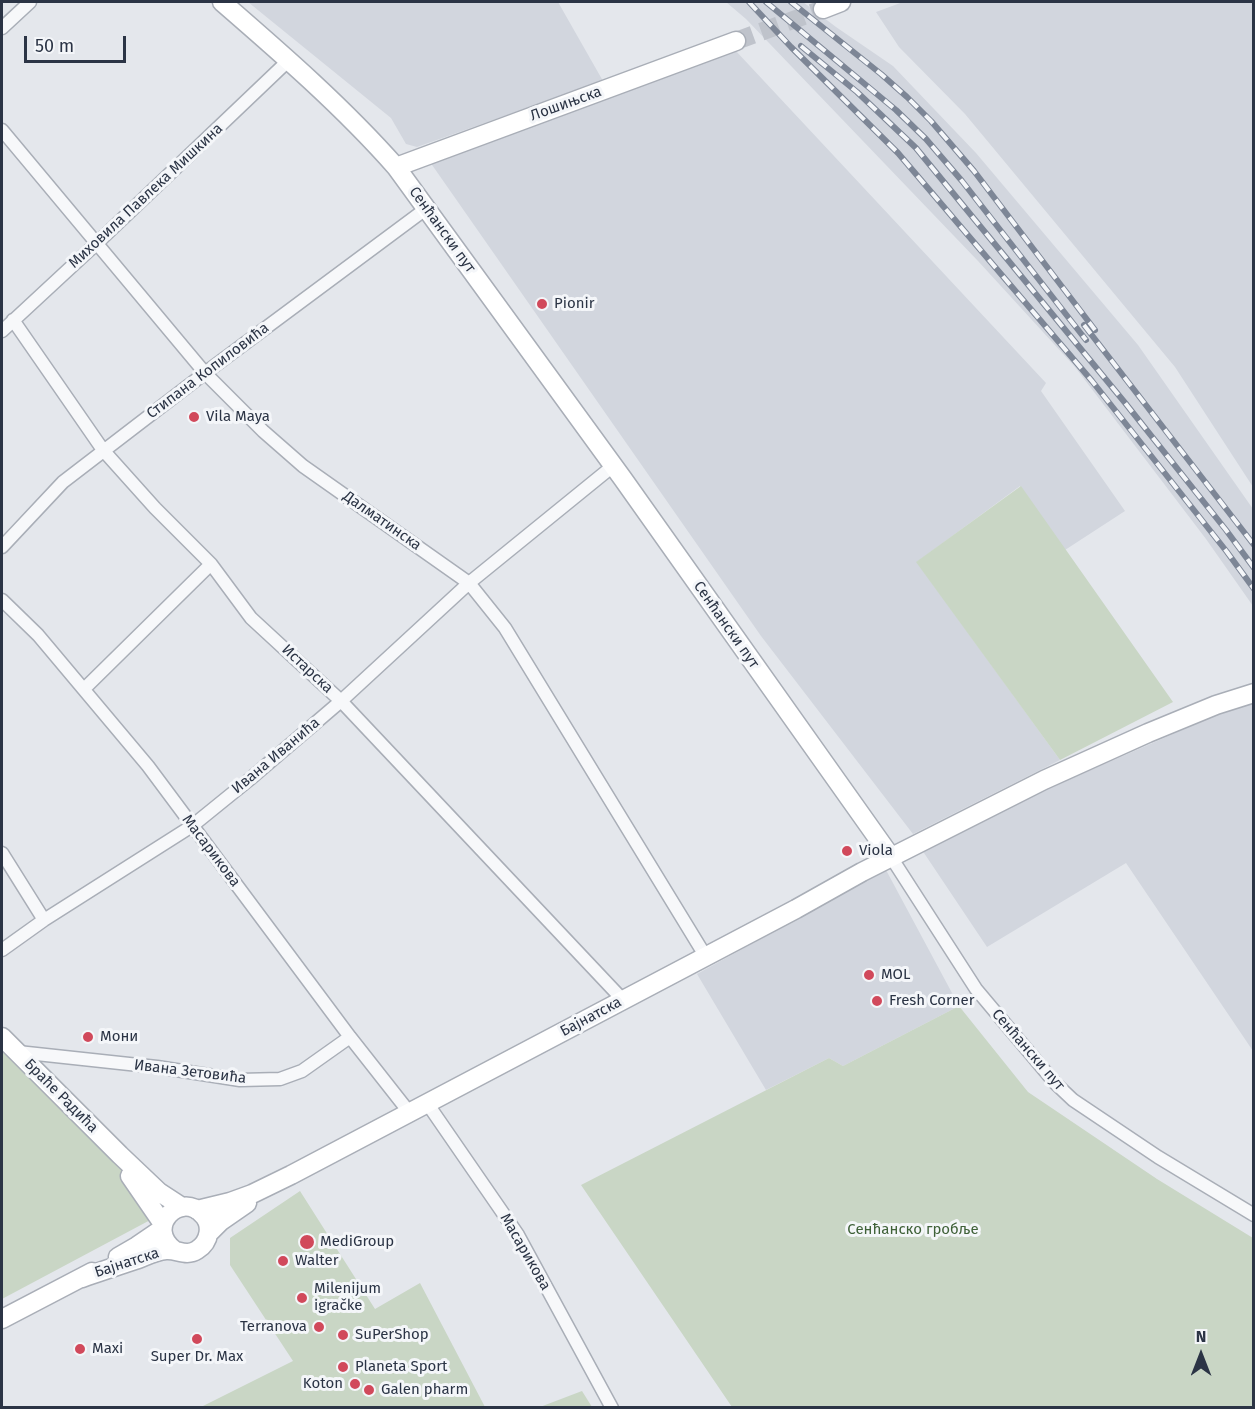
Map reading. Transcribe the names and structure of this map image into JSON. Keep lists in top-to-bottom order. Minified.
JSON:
{"streets":{"main road":["Лошињска","Сенћански пут","Бајнатска","Браће Радића"],"street":["Миховила Павлека Мишкина","Стипана Копиловића","Далматинска","Истарска","Ивана Иванића","Масарикова","Ивана Зетовића"]},"crossings":[["Лошињска","Сенћански пут"],["Миховила Павлека Мишкина","Сенћански пут"],["Миховила Павлека Мишкина","Далматинска"],["Миховила Павлека Мишкина","Истарска"],["Сенћански пут","Стипана Копиловића"],["Сенћански пут","Ивана Иванића"],["Сенћански пут","Бајнатска"],["Стипана Копиловића","Далматинска"],["Стипана Копиловића","Истарска"],["Далматинска","Ивана Иванића"],["Далматинска","Бајнатска"],["Истарска","Ивана Иванића"],["Истарска","Бајнатска"],["Ивана Иванића","Масарикова"],["Масарикова","Бајнатска"],["Масарикова","Ивана Зетовића"],["Бајнатска","Браће Радића"],["Ивана Зетовића","Браће Радића"]],"parks":["Сенћанско гробље"],"places":["Pionir","Vila Maya","Viola","MOL","Fresh Corner","Мони","MediGroup","Walter","Milenijum igračke","Terranova","SuPerShop","Super Dr. Max","Maxi","Planeta Sport","Koton","Galen pharm"],"scale_bar":"50 m","north":"top"}
